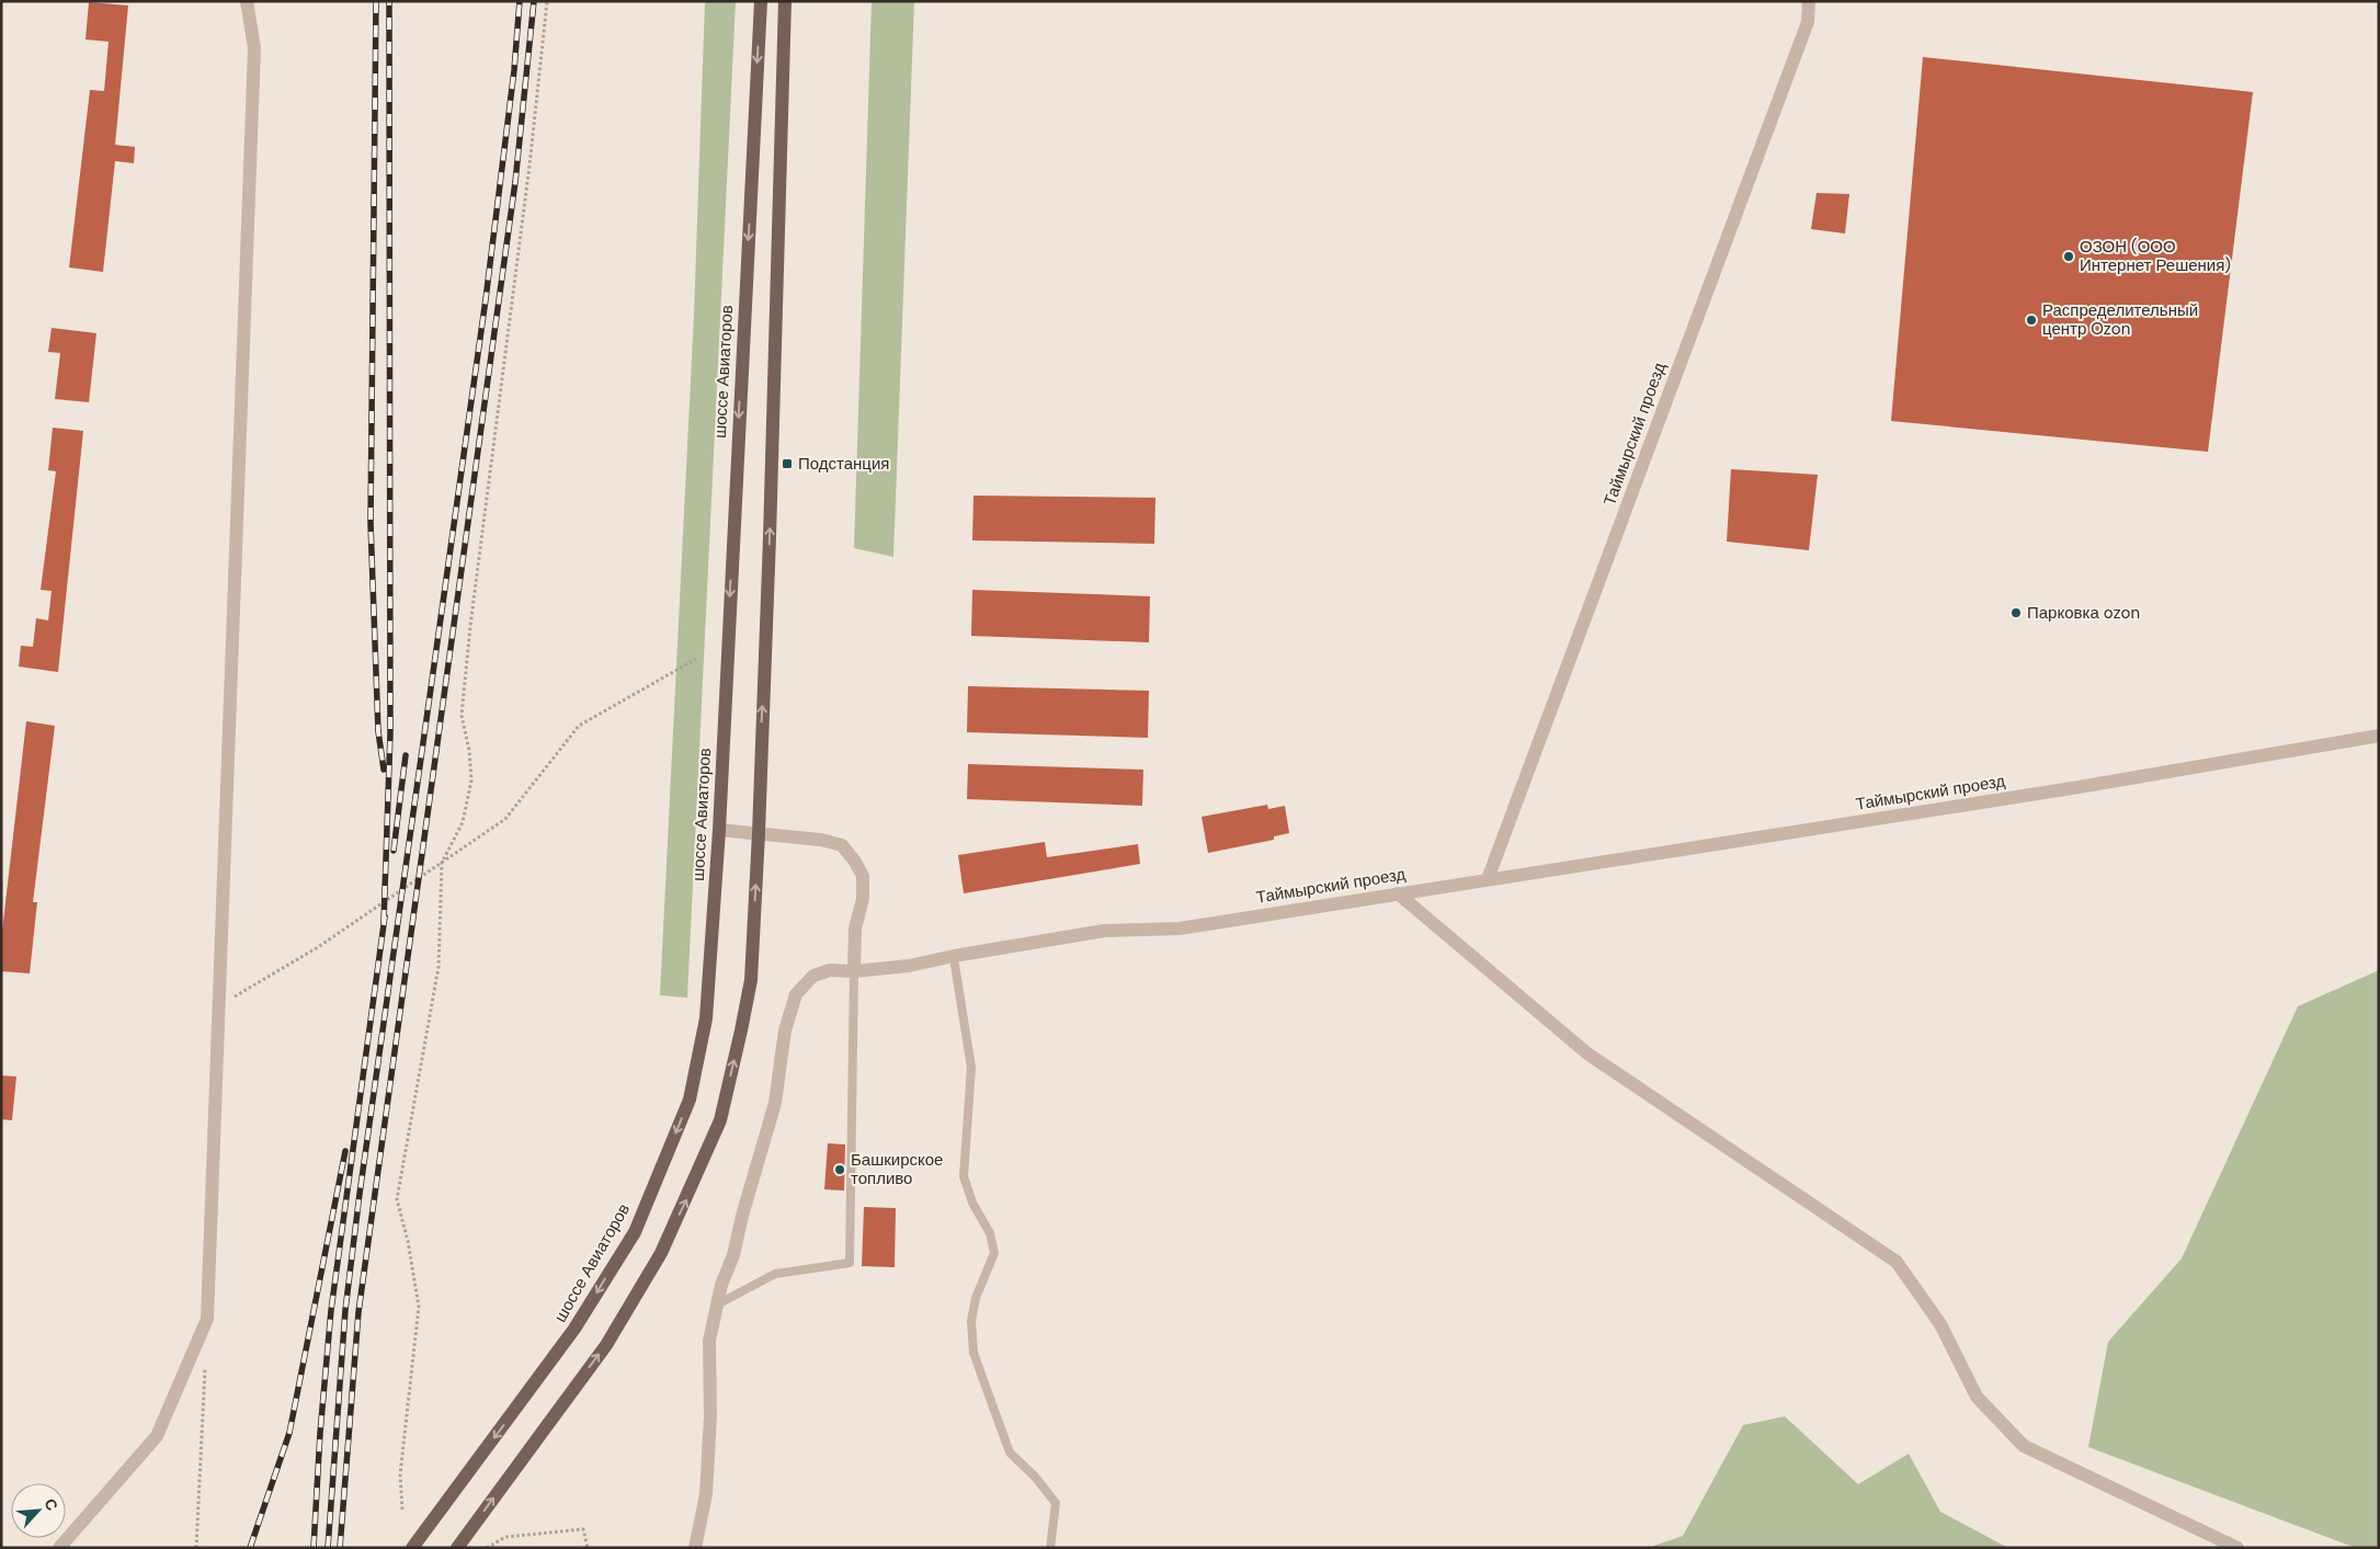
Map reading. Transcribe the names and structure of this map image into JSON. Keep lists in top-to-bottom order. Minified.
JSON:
{"streets":{"main road":["шоссе Авиаторов"],"street":["Таймырский проезд"]},"places":{"other":["ОЗОН (ООО Интернет Решения)","Распределительный центр Ozon","Парковка ozon","Башкирское топливо"],"transit":["Подстанция"]},"north":"top right"}
